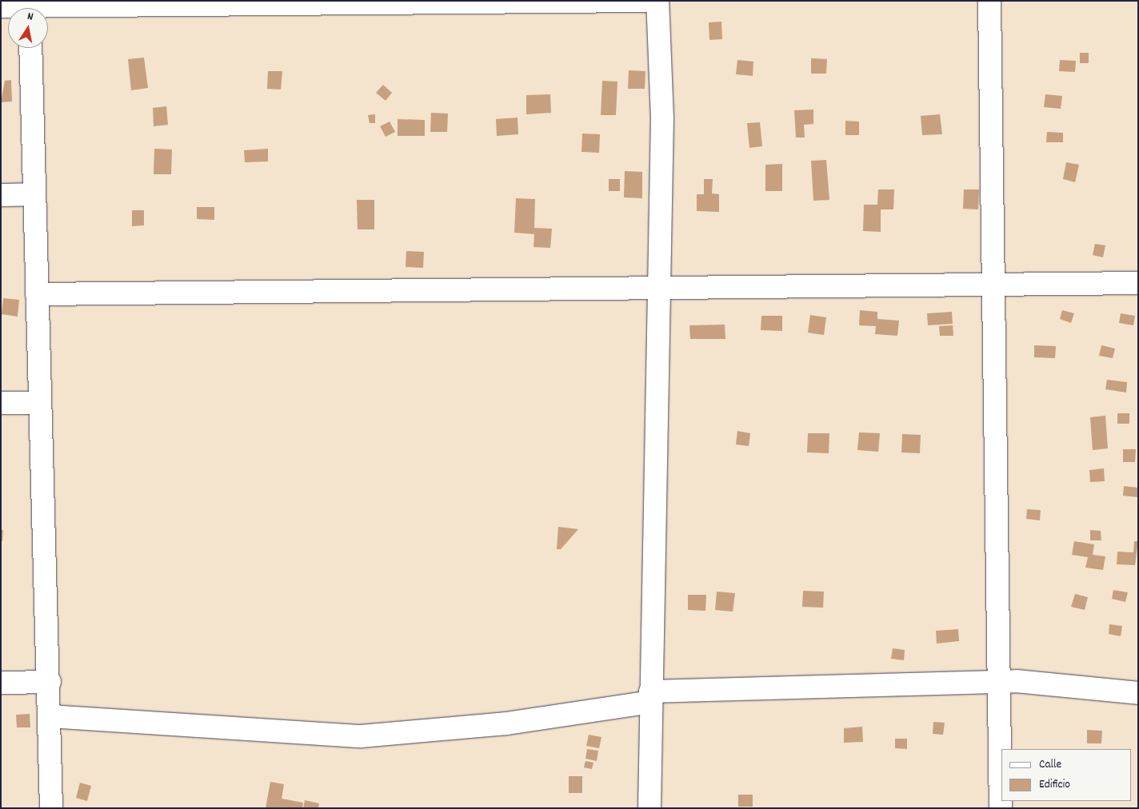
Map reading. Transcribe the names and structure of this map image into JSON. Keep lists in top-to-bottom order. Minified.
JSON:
{"legend":["Calle","Edificio"],"north":"top"}
